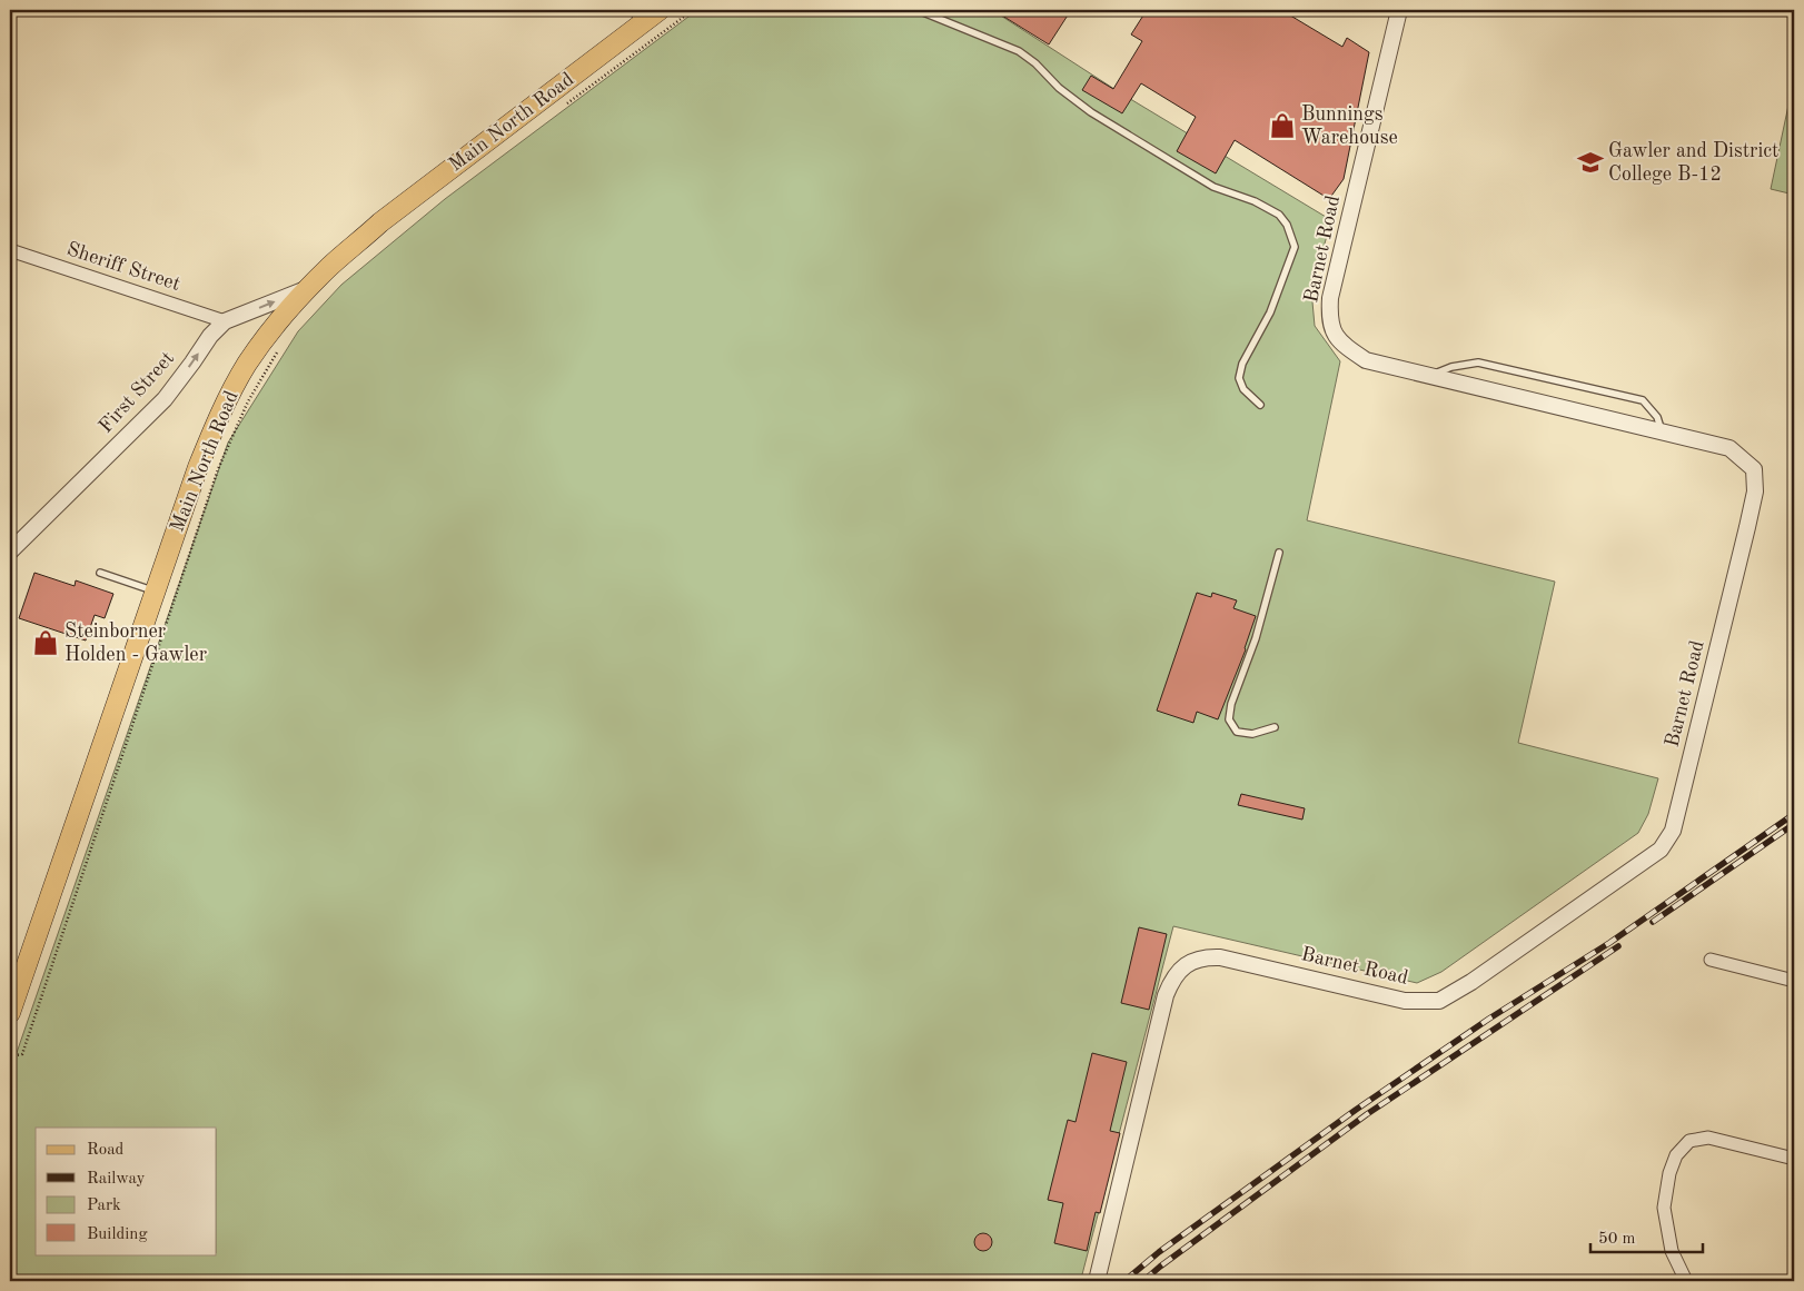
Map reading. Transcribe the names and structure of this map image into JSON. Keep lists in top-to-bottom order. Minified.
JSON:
{"streets":{"main road":["Main North Road"],"street":["Barnet Road","Sheriff Street","First Street"]},"crossings":[["Main North Road","First Street"],["Sheriff Street","First Street"]],"one_way":["First Street"],"places":{"shop":["Bunnings Warehouse","Steinborner Holden - Gawler"],"school or university":["Gawler and District College B-12"]},"legend":["Road","Railway","Park","Building"],"scale_bar":"50 m"}
